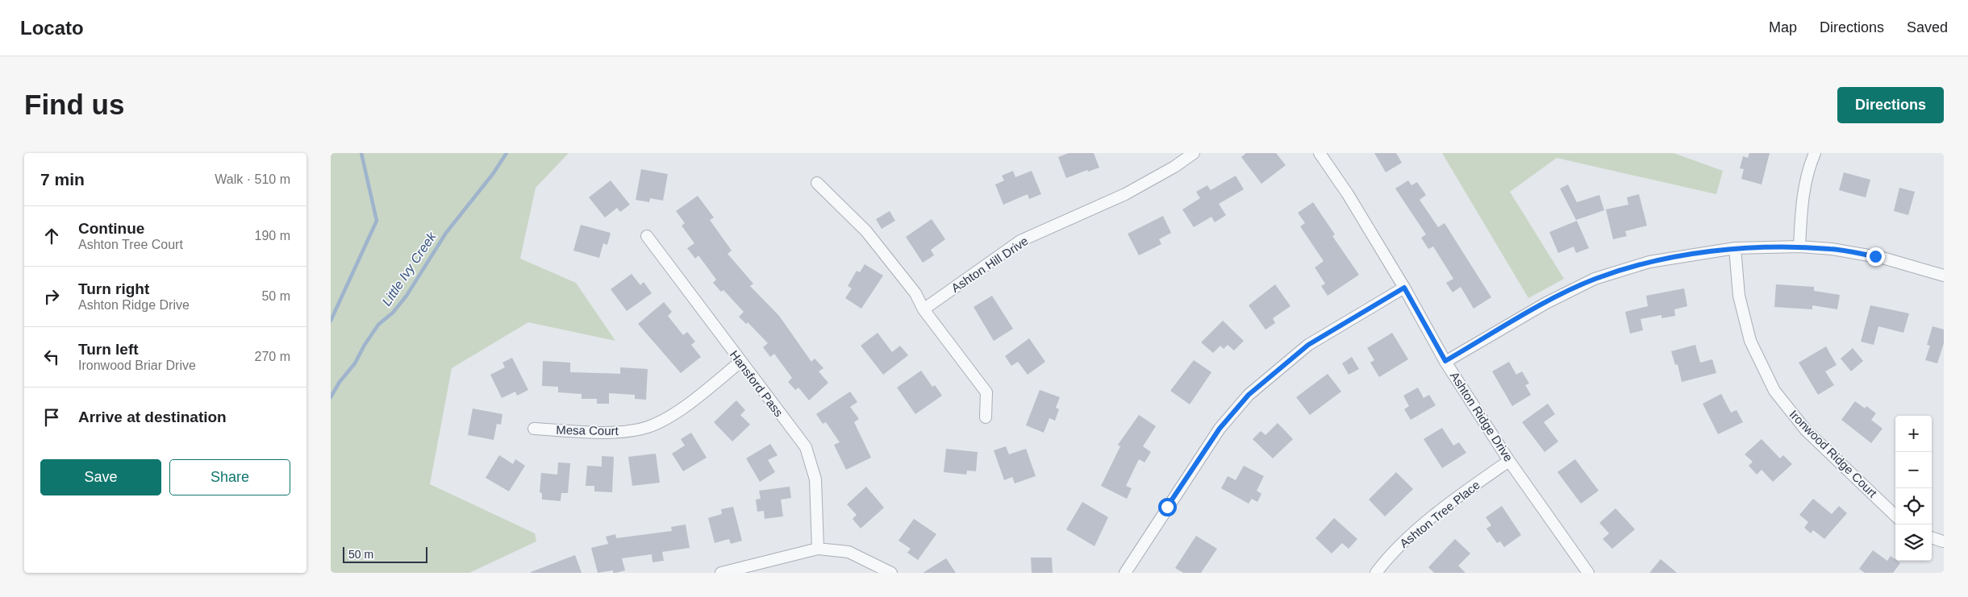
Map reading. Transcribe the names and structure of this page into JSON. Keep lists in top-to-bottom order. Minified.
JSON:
{"streets":{"street":["Ashton Hill Drive","Hansford Pass","Ashton Ridge Drive","Mesa Court","Ironwood Ridge Court","Ashton Tree Place"]},"crossings":[["Hansford Pass","Mesa Court"],["Ashton Ridge Drive","Ashton Tree Place"]],"water":["Little Ivy Creek"],"scale_bar":"50 m","page":{"header":"Locato","nav":["Map","Directions","Saved"],"buttons":["Directions",["Save","Share"]],"title":"Find us","heading":["7 min","Walk · 510 m"],"list":[["Continue","Ashton Tree Court","190 m"],["Turn right","Ashton Ridge Drive","50 m"],["Turn left","Ironwood Briar Drive","270 m"],"Arrive at destination"],"map_buttons":["+","−"],"scale":"50 m"}}
